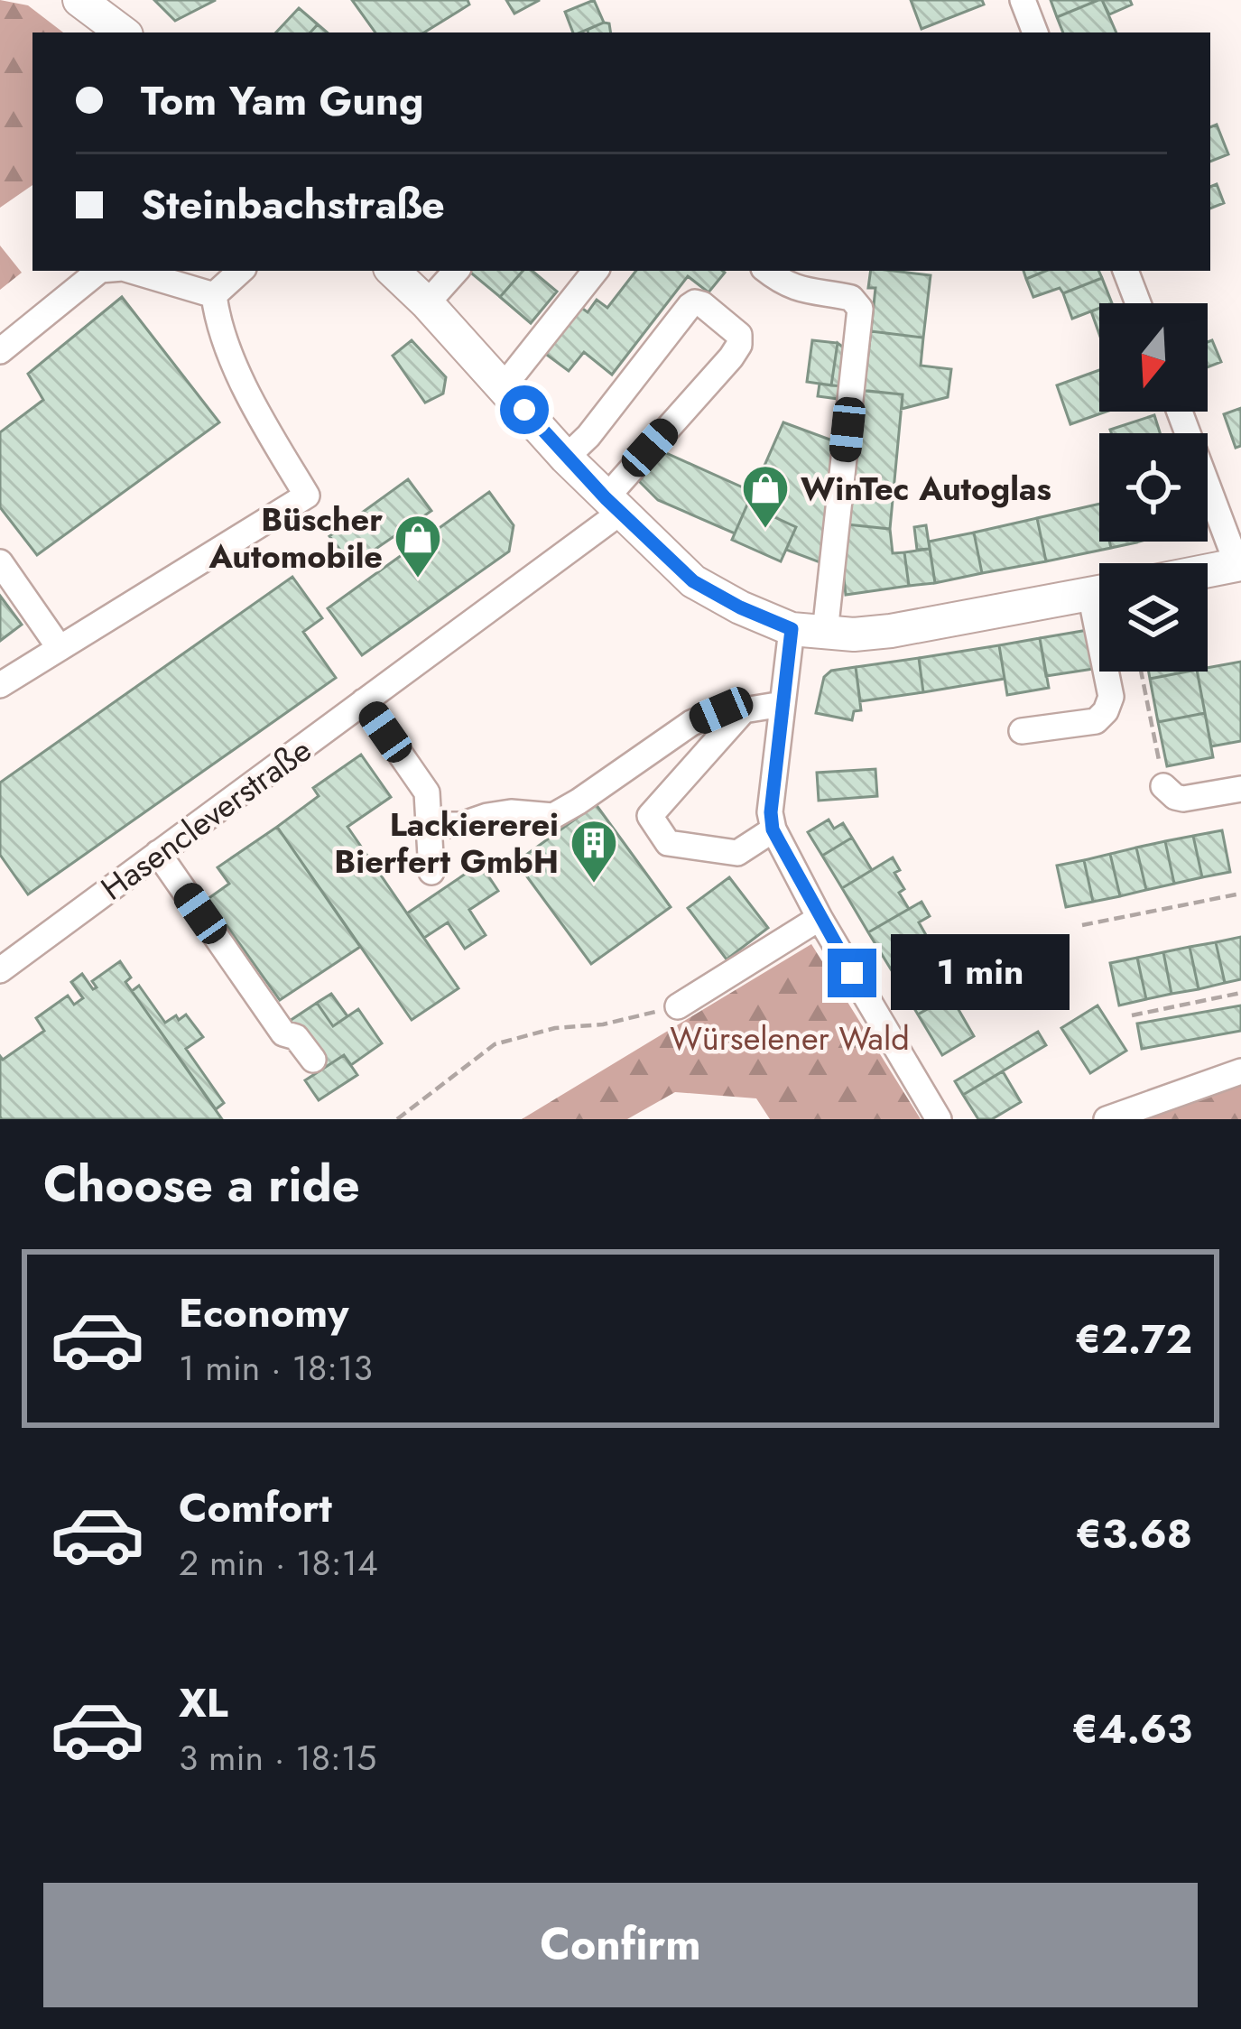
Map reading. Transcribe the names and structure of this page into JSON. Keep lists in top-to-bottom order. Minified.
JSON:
{"streets":{"street":["Hasencleverstraße"]},"parks":["Würselener Wald"],"places":{"shop":["WinTec Autoglas","Büscher Automobile"],"building":["Lackiererei Bierfert GmbH"]},"north":"bottom","page":{"banner":["Tom Yam Gung","Steinbachstraße"],"bubble":"1 min","heading":"Choose a ride","list":[{"name":"Economy","note":"1 min · 18:13","value":"€2.72"},{"name":"Comfort","note":"2 min · 18:14","value":"€3.68"},{"name":"XL","note":"3 min · 18:15","value":"€4.63"}],"buttons":"Confirm"}}
